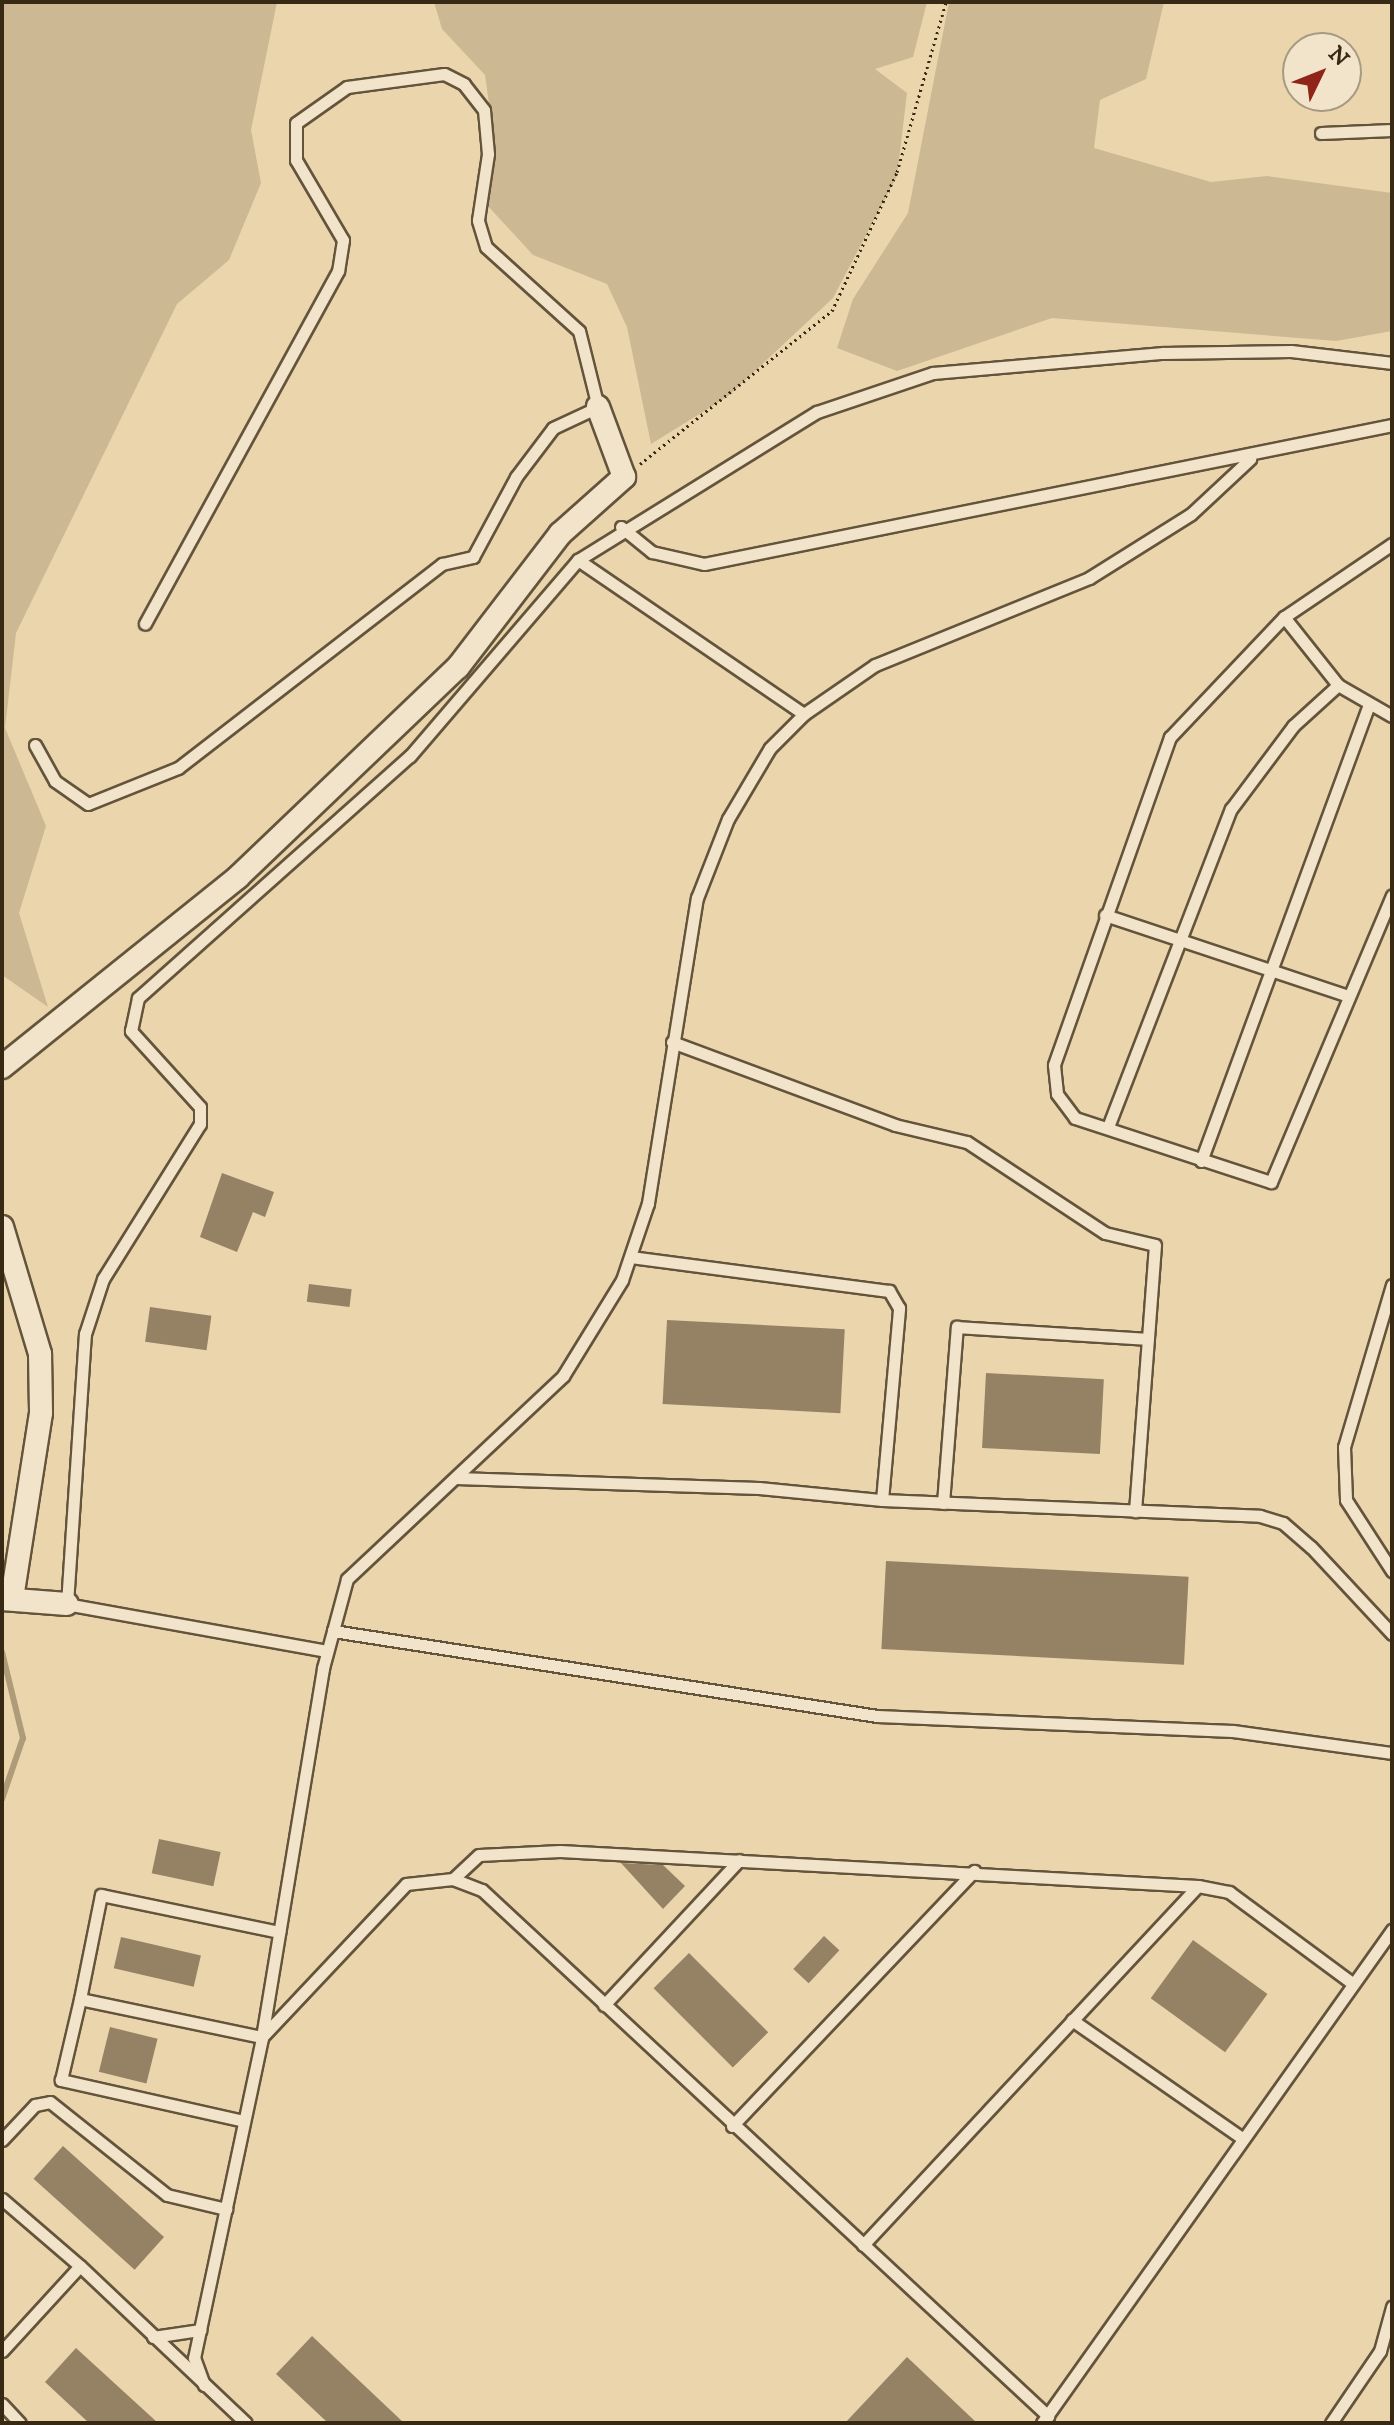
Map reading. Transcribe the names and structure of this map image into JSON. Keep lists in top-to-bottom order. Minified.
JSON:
{"north":"top right"}
